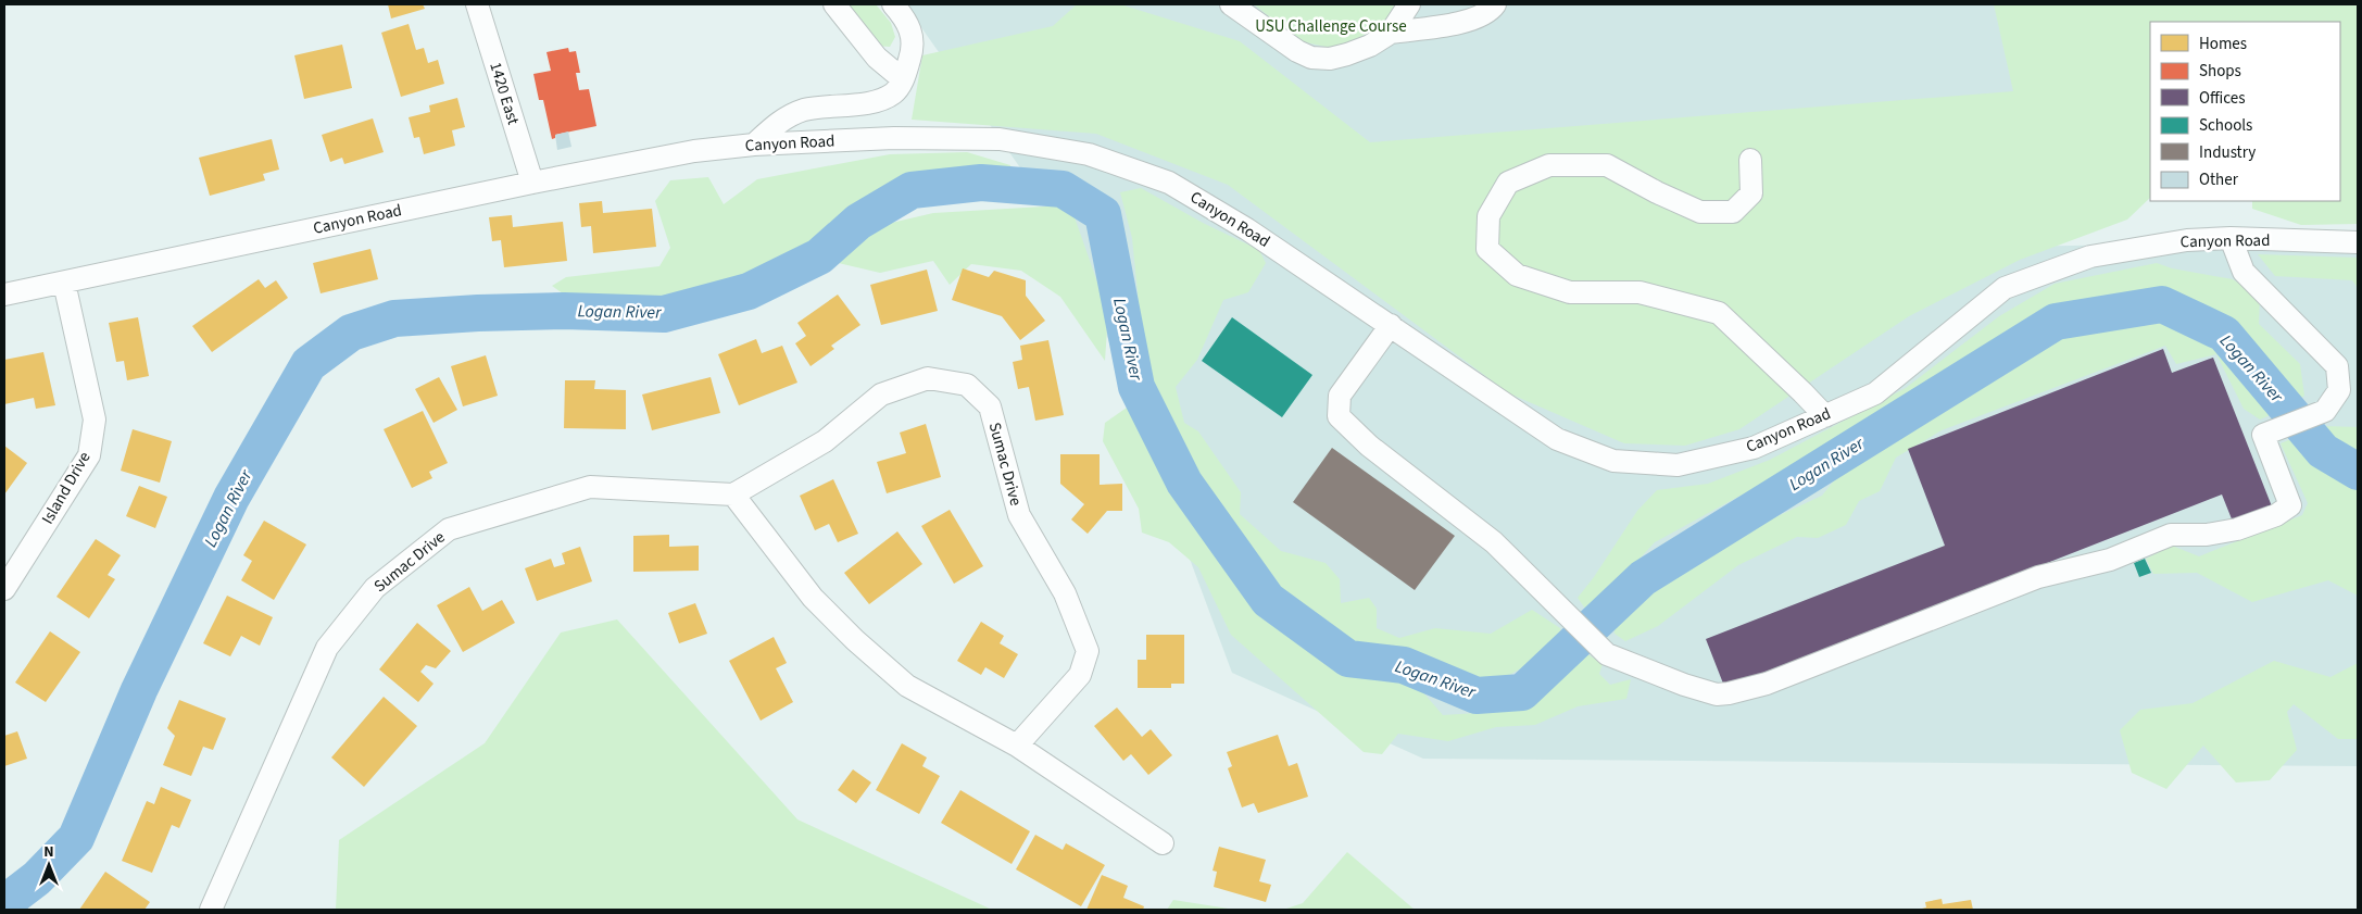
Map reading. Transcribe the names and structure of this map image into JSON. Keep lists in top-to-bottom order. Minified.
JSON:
{"streets":{"street":["1420 East","Canyon Road","Sumac Drive","Island Drive"]},"crossings":[["1420 East","Canyon Road"],["Canyon Road","Island Drive"]],"water":["Logan River"],"parks":["USU Challenge Course"],"legend":["Homes","Shops","Offices","Schools","Industry","Other"],"north":"top"}
